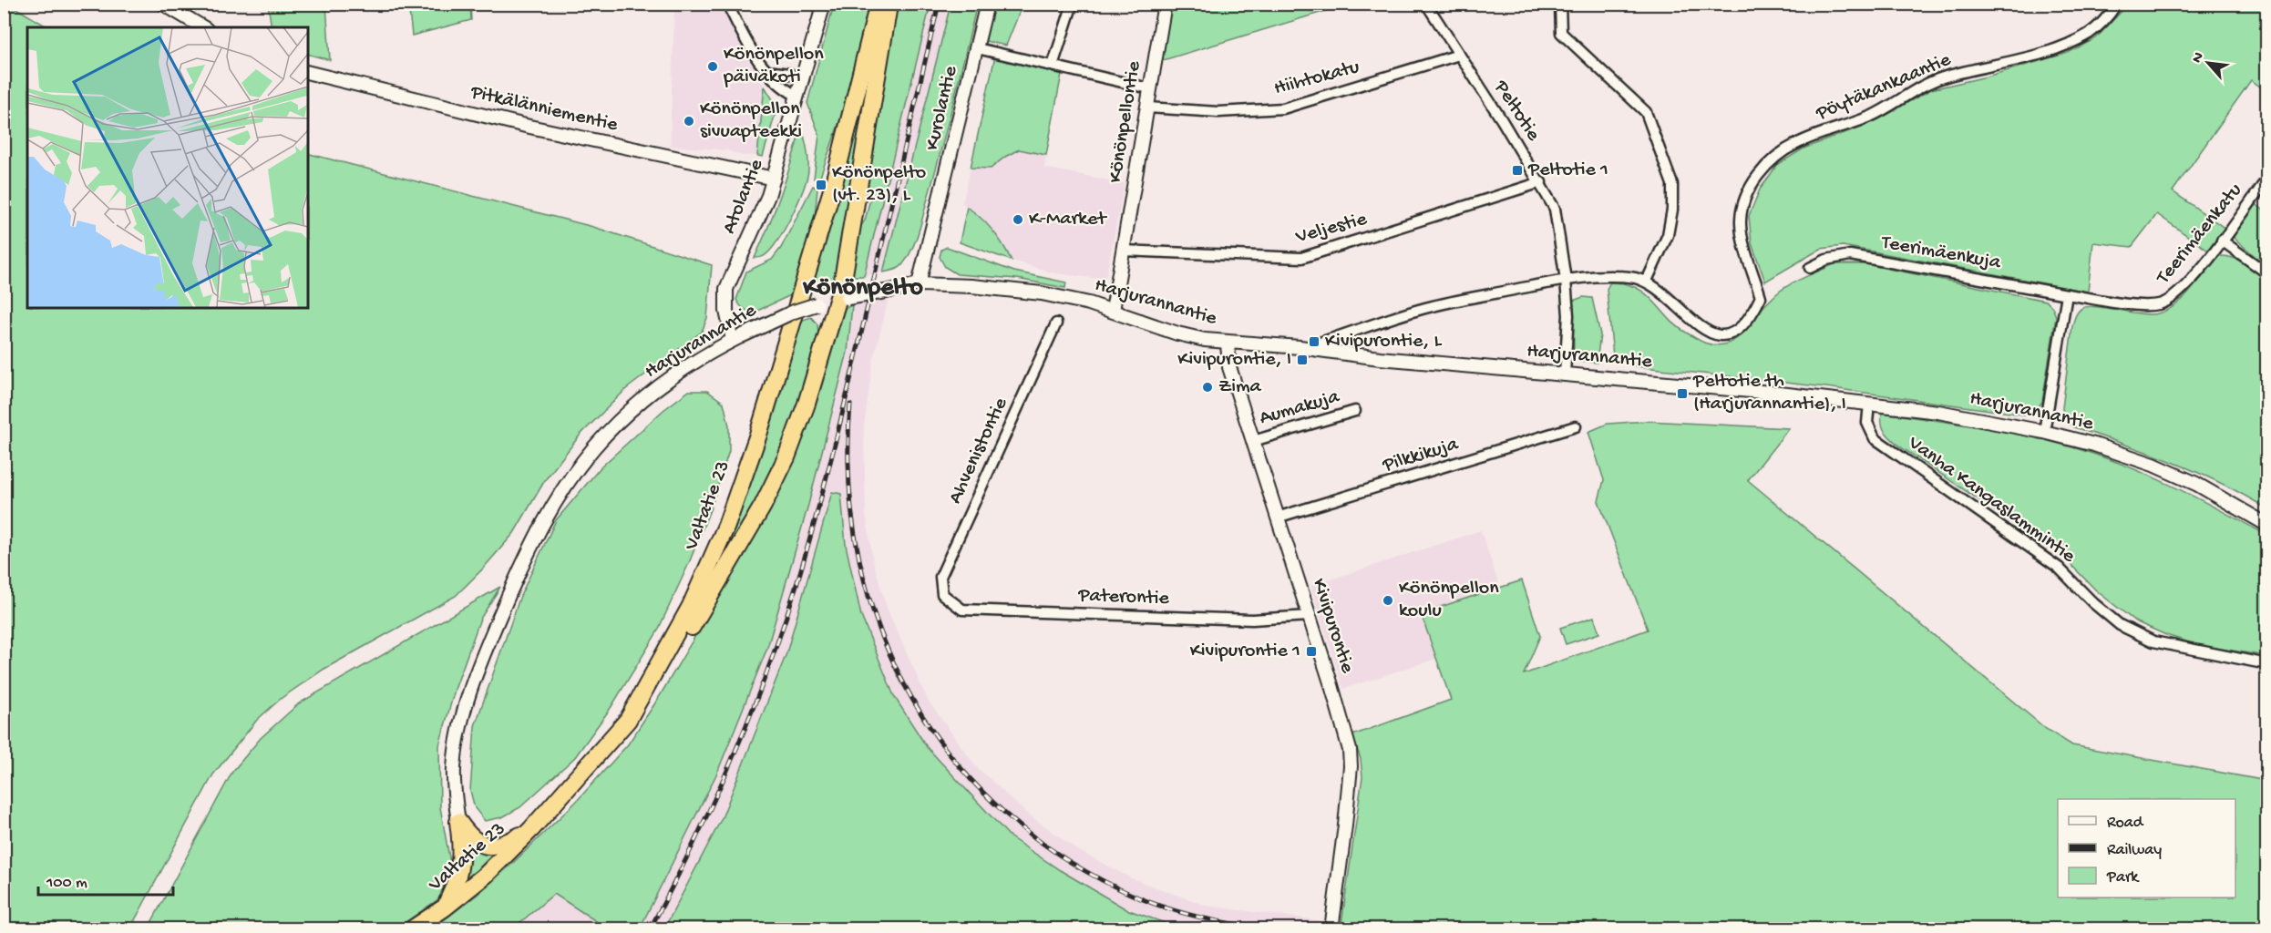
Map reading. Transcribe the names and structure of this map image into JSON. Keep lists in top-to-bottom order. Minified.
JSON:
{"streets":{"highway":["Valtatie 23"],"street":["Hiihtokatu","Pöytäkankaantie","Kurolantie","Pitkälänniementie","Peltotie","Könönpellontie","Atolantie","Veljestie","Teerimäenkatu","Teerimäenkuja","Harjurannantie","Aumakuja","Ahvenistontie","Pilkkikuja","Vanha Kangaslammintie","Paterontie","Kivipurontie"]},"crossings":[["Hiihtokatu","Peltotie"],["Hiihtokatu","Könönpellontie"],["Kurolantie","Harjurannantie"],["Pitkälänniementie","Atolantie"],["Peltotie","Veljestie"],["Peltotie","Harjurannantie"],["Könönpellontie","Veljestie"],["Könönpellontie","Harjurannantie"],["Atolantie","Harjurannantie"],["Teerimäenkatu","Teerimäenkuja"],["Harjurannantie","Vanha Kangaslammintie"],["Harjurannantie","Kivipurontie"],["Aumakuja","Kivipurontie"],["Ahvenistontie","Paterontie"],["Pilkkikuja","Kivipurontie"],["Paterontie","Kivipurontie"]],"districts":["Könönpelto"],"places":{"other":["Könönpellon päiväkoti","Könönpellon sivuapteekki","K-Market","Zima","Könönpellon koulu"],"transit":["Peltotie 1","Könönpelto (vt. 23), L","Kivipurontie, L","Kivipurontie, I","Peltotie th (Harjurannantie), I","Kivipurontie 1"]},"legend":["Road","Railway","Park"],"scale_bar":"100 m","north":"top left"}
